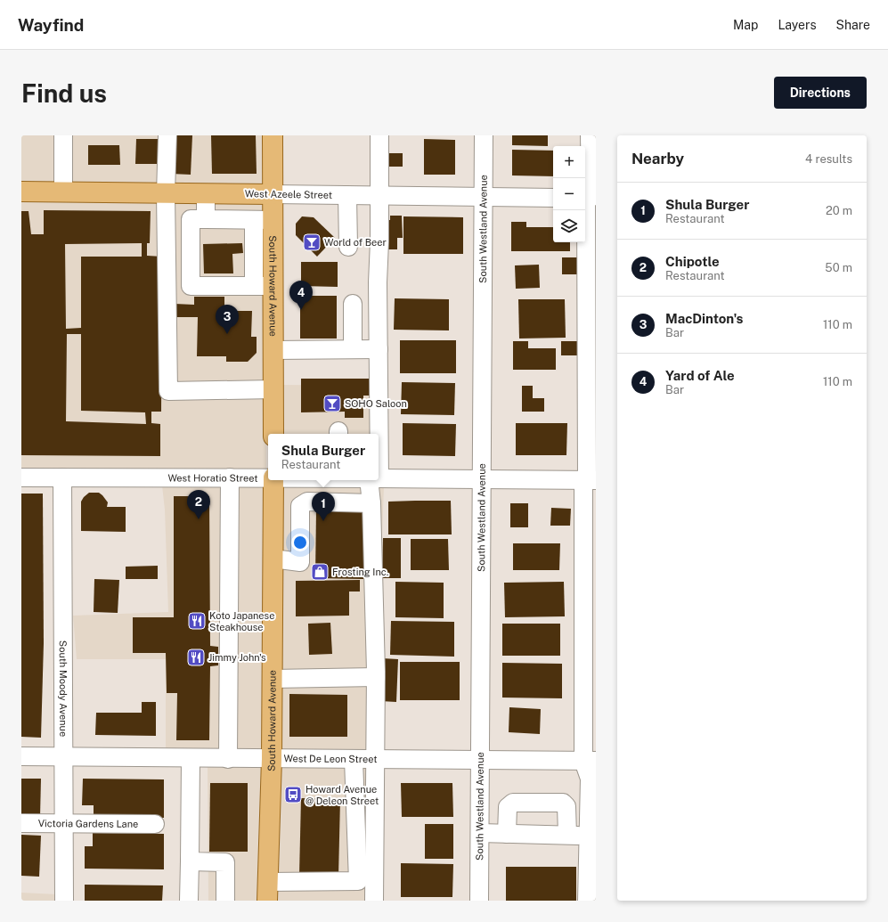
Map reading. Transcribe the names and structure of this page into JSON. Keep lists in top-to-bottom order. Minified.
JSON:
{"streets":{"main road":["West Azeele Street","South Howard Avenue"],"street":["South Westland Avenue","West Horatio Street","South Moody Avenue","West De Leon Street","Victoria Gardens Lane"]},"crossings":[["West Azeele Street","South Westland Avenue"],["West Azeele Street","South Howard Avenue"],["South Westland Avenue","West Horatio Street"],["South Westland Avenue","West De Leon Street"],["South Howard Avenue","West De Leon Street"],["West Horatio Street","South Moody Avenue"],["South Moody Avenue","West De Leon Street"],["South Moody Avenue","Victoria Gardens Lane"]],"places":{"bar":["World of Beer","SOHO Saloon"],"shop":["Frosting Inc."],"restaurant":["Koto Japanese Steakhouse","Jimmy John's"],"bus stop":["Howard Avenue @ Deleon Street"]},"page":{"header":"Wayfind","nav":["Map","Layers","Share"],"buttons":"Directions","title":"Find us","heading":["Nearby","4 results"],"map_buttons":["+","−"],"list":[{"mark":"1","name":"Shula Burger","note":"Restaurant","value":"20 m"},{"mark":"2","name":"Chipotle","note":"Restaurant","value":"50 m"},{"mark":"3","name":"MacDinton's","note":"Bar","value":"110 m"},{"mark":"4","name":"Yard of Ale","note":"Bar","value":"110 m"}],"pins":["4","3","2","1"],"popup":["Shula Burger","Restaurant"]}}
